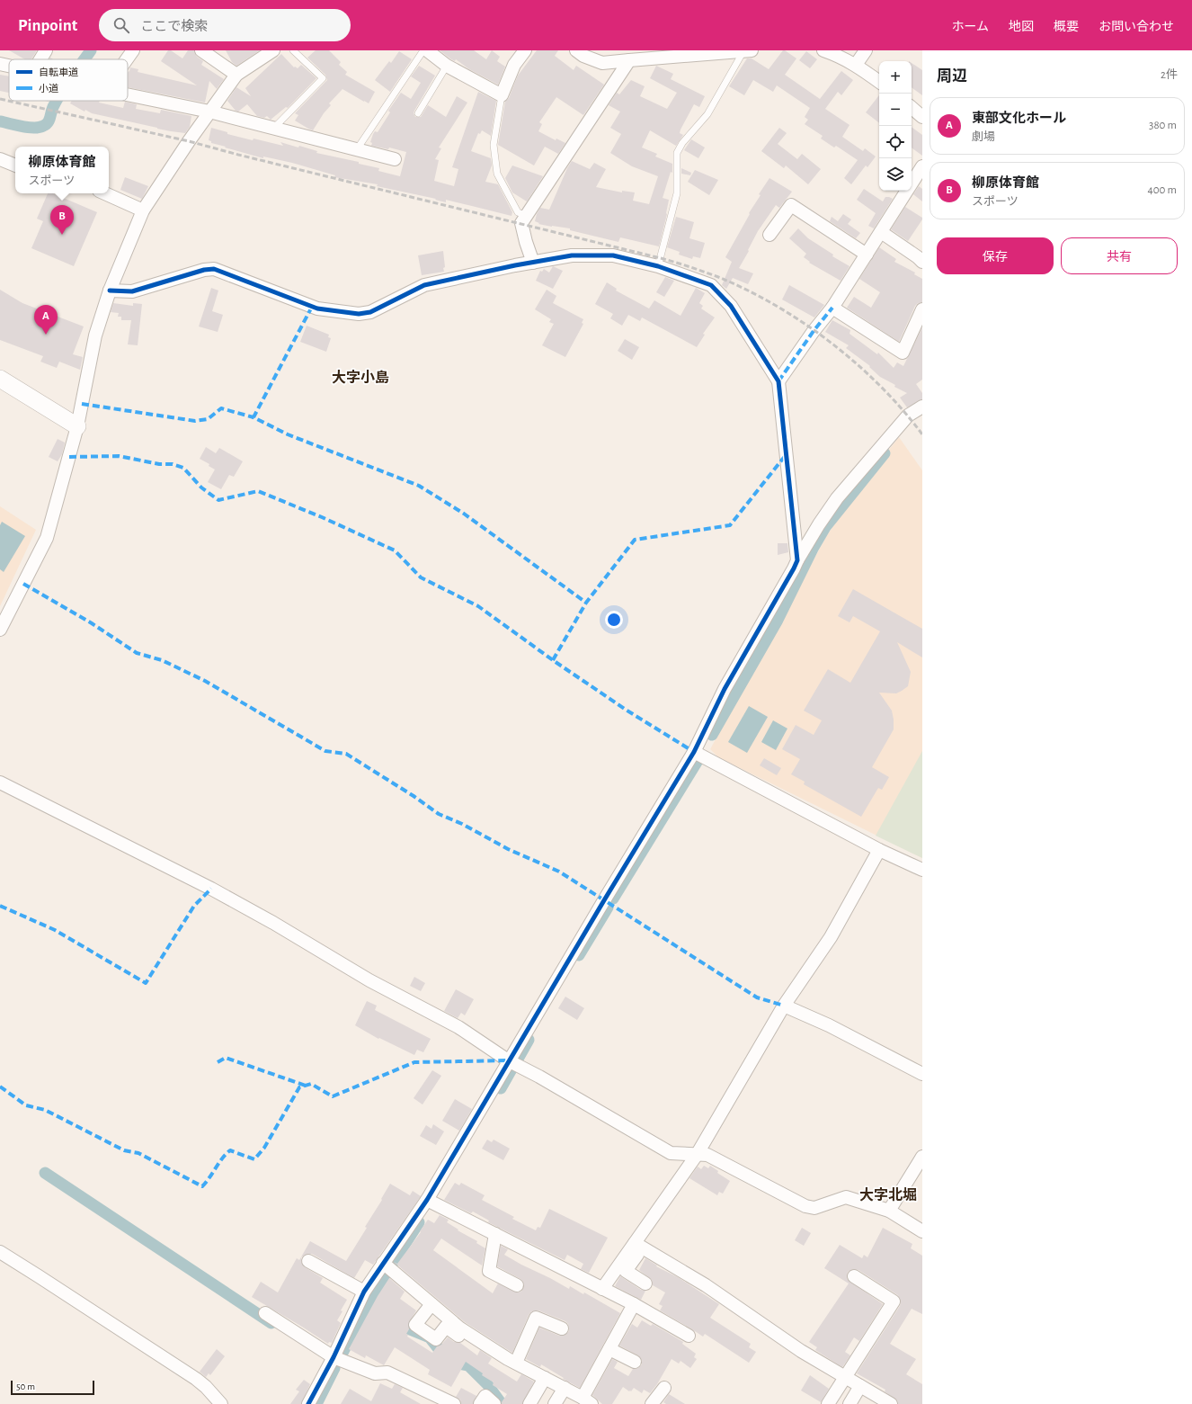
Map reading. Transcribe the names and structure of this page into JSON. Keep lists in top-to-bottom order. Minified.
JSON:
{"districts":["大字小島","大字北堀"],"legend":["自転車道","小道"],"scale_bar":"50 m","page":{"header":"Pinpoint","search":"ここで検索","nav":["ホーム","地図","概要","お問い合わせ"],"heading":["周辺","2件"],"map_buttons":["+","−"],"list":[{"mark":"A","name":"東部文化ホール","note":"劇場","value":"380 m"},{"mark":"B","name":"柳原体育館","note":"スポーツ","value":"400 m"}],"popup":["柳原体育館","スポーツ"],"pins":["B","A"],"buttons":["保存","共有"],"scale":"50 m"}}
